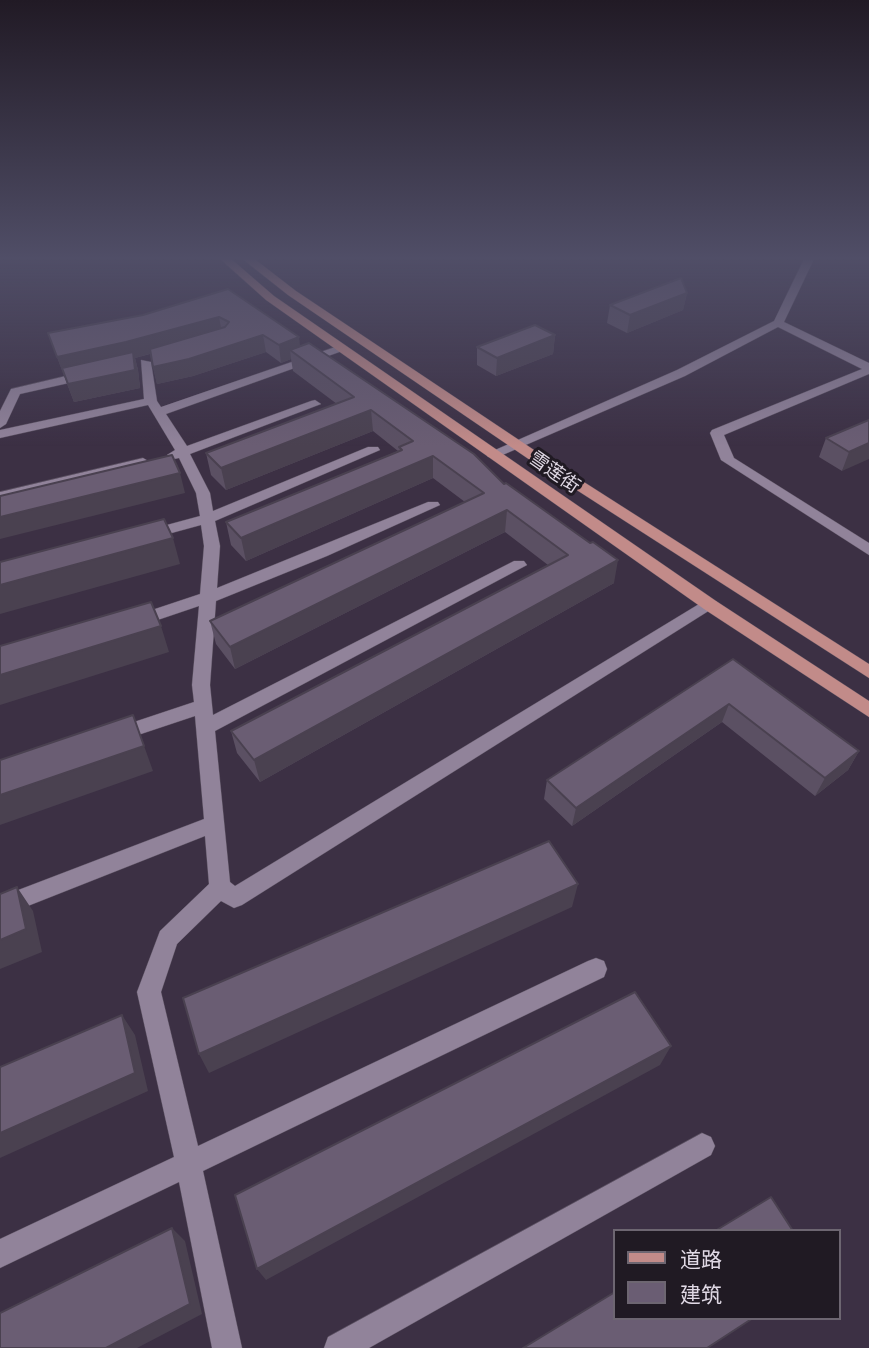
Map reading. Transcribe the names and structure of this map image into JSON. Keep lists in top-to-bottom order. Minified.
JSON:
{"streets":{"main road":["雪莲街"]},"legend":["道路","建筑"]}
